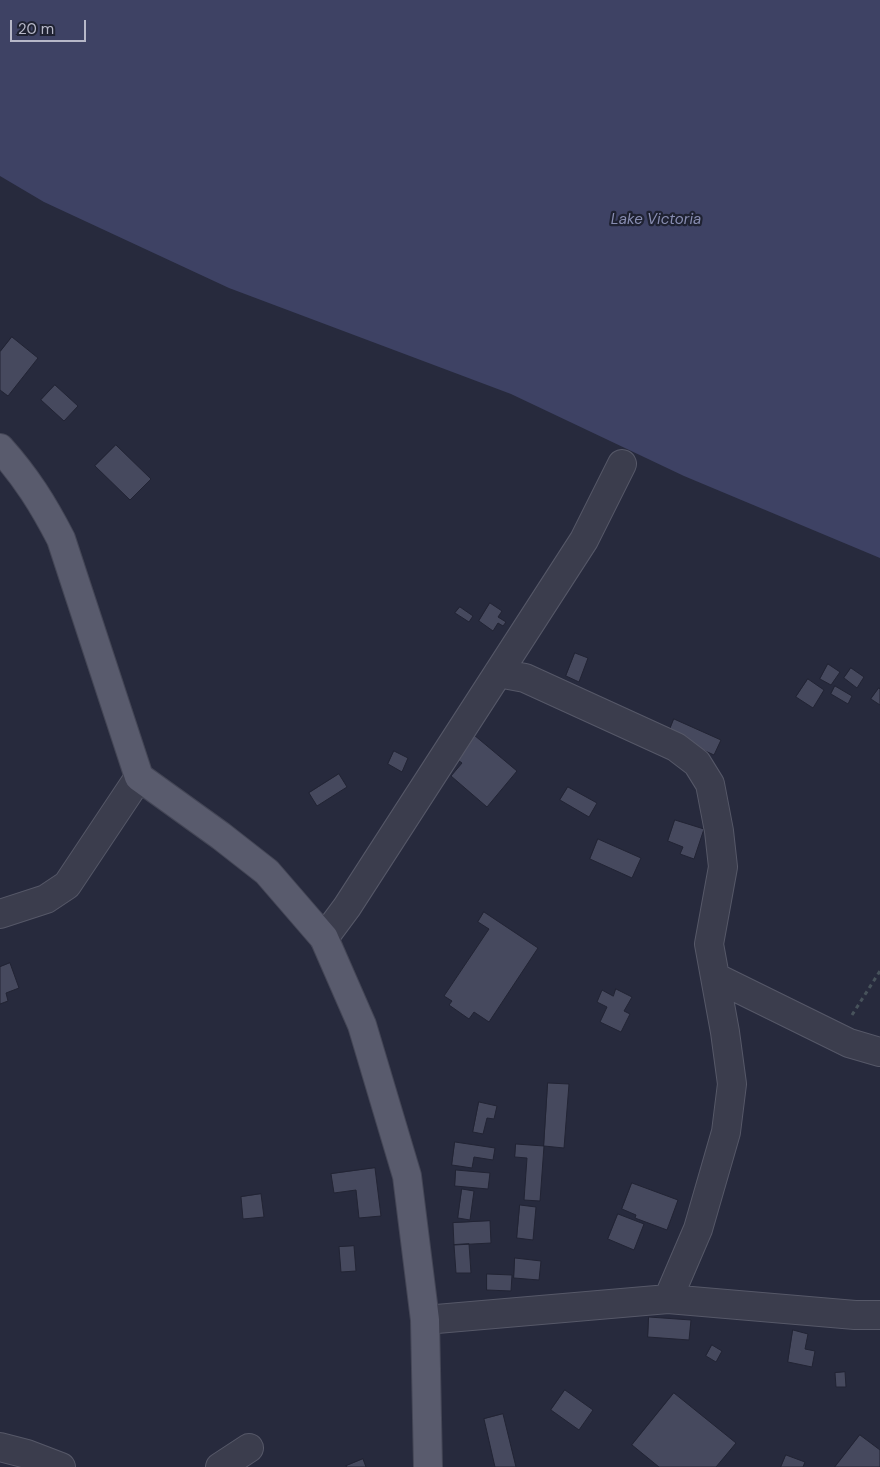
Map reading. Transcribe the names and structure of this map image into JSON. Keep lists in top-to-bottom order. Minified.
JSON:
{"water":["Lake Victoria"],"scale_bar":"20 m"}
